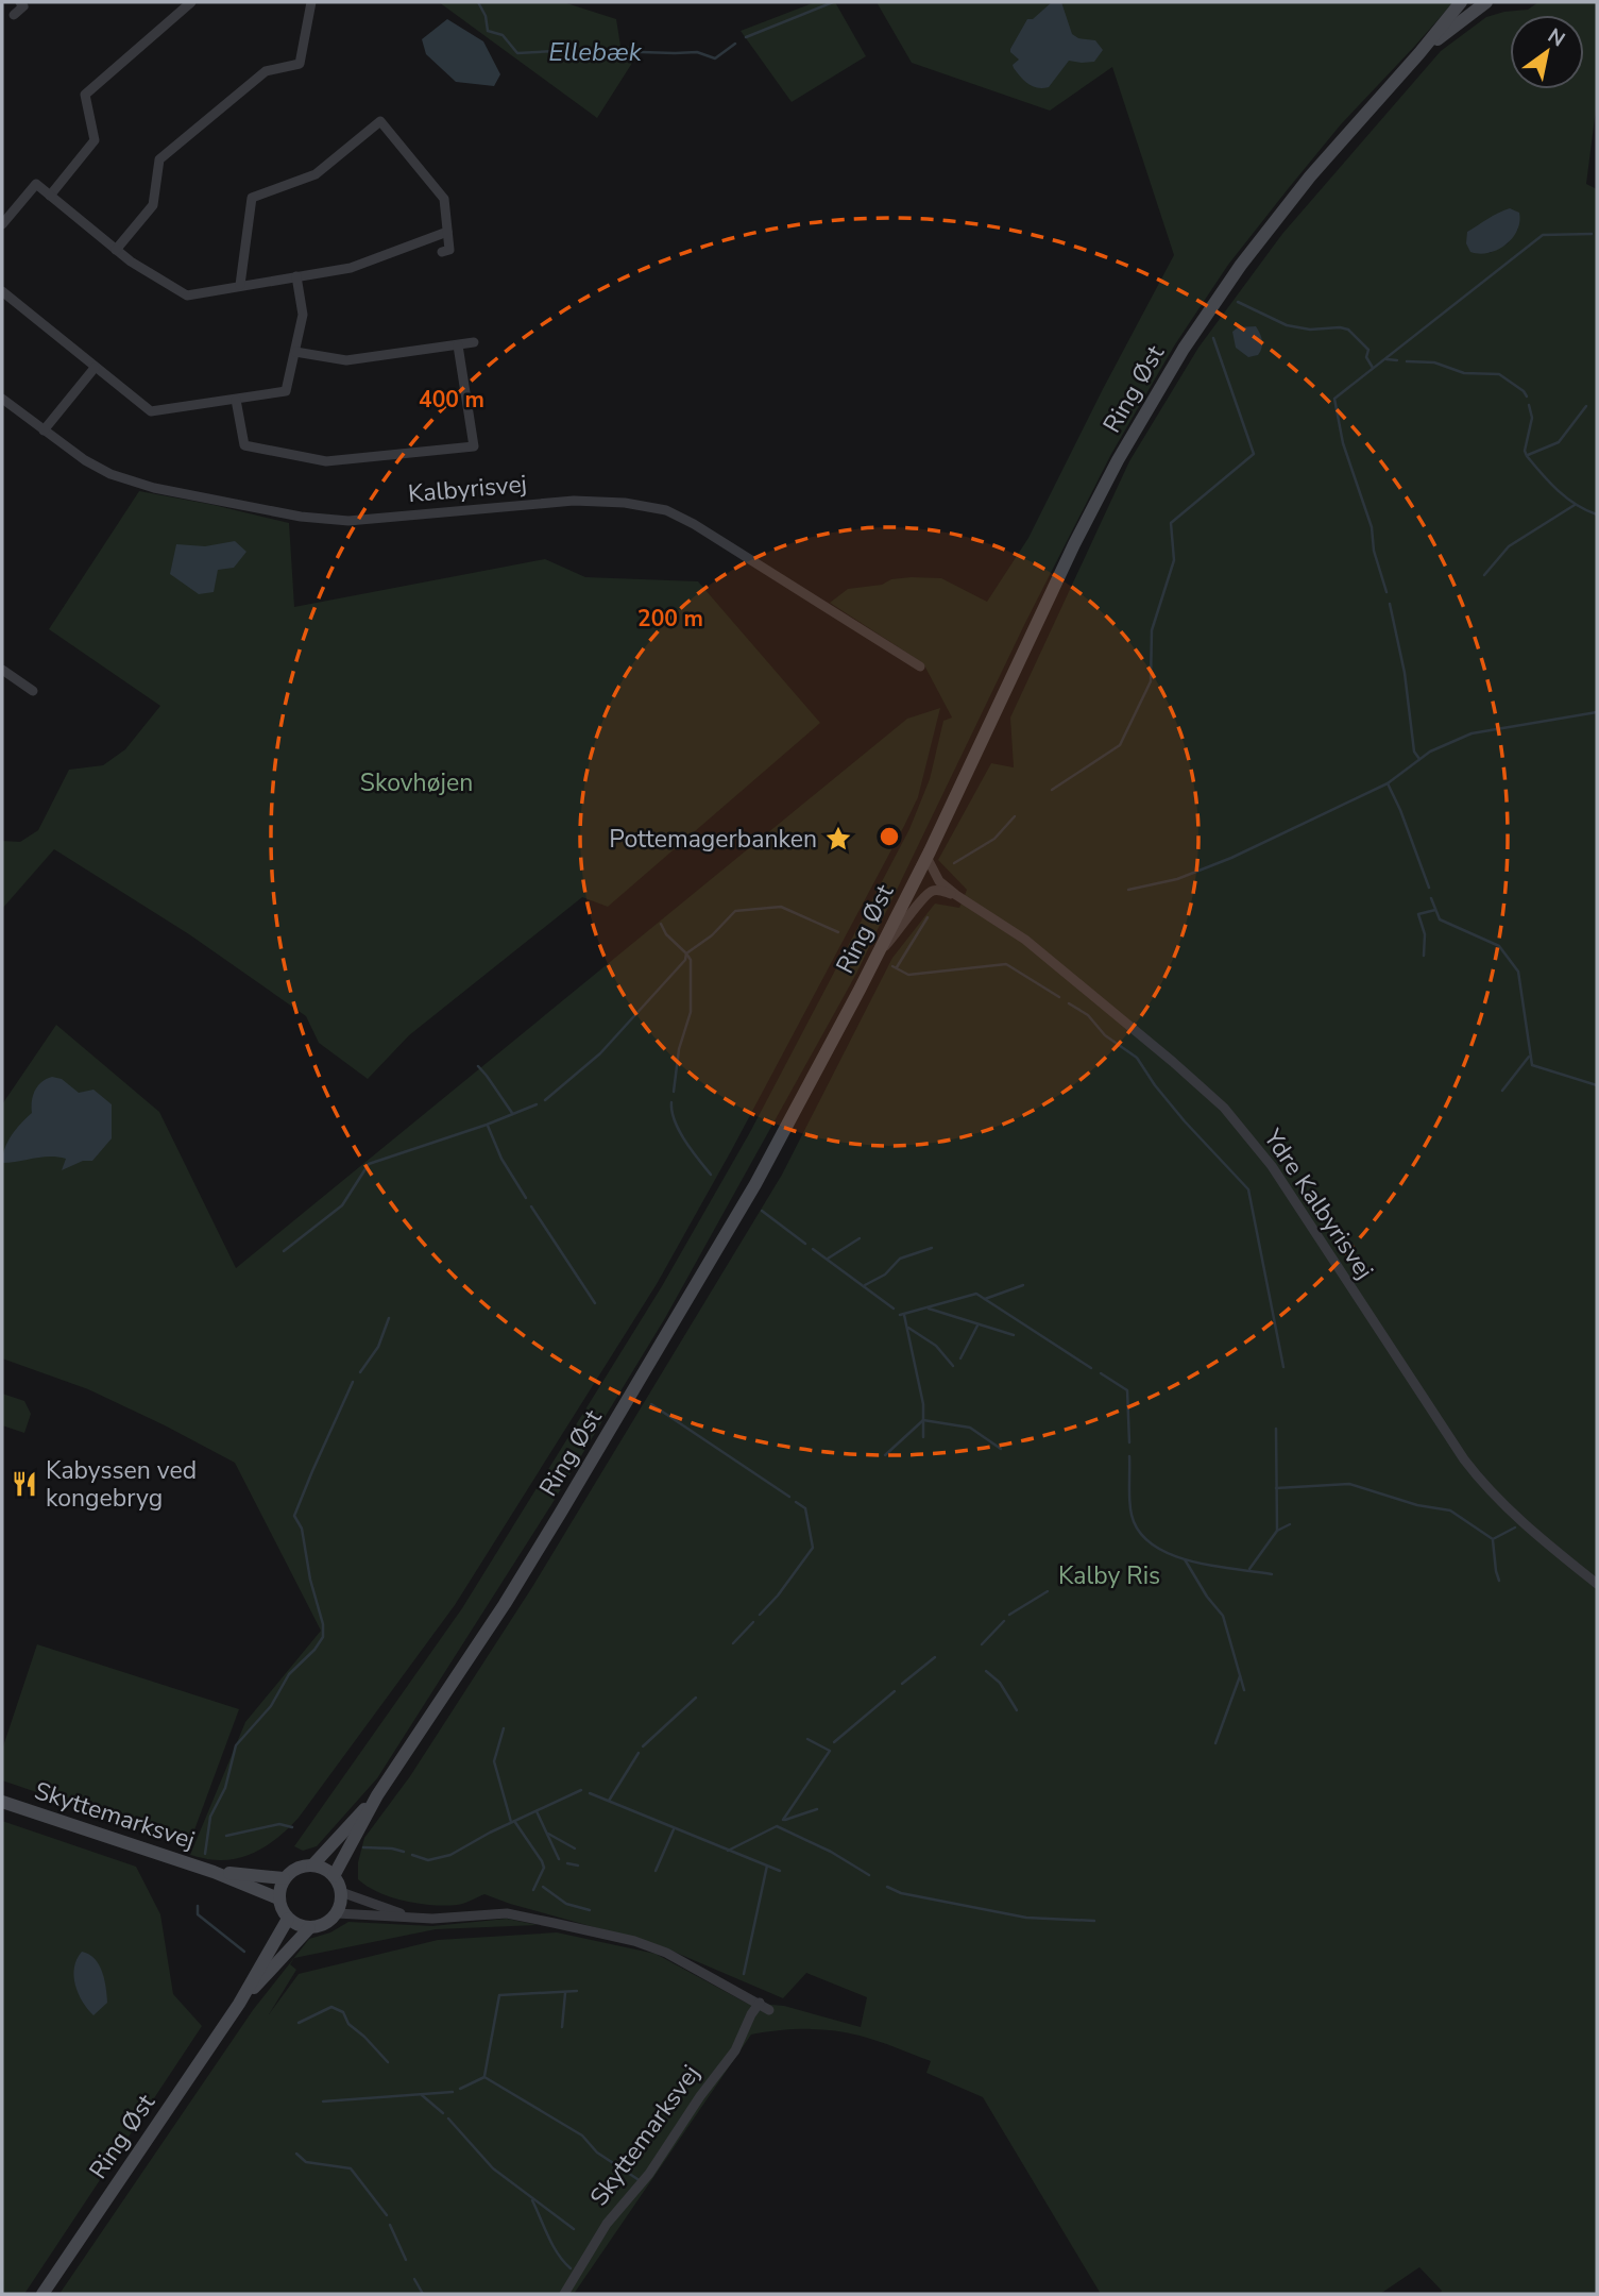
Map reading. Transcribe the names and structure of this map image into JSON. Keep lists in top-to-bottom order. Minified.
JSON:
{"streets":{"main road":["Ring Øst","Skyttemarksvej"],"street":["Kalbyrisvej","Ydre Kalbyrisvej"]},"crossings":[["Ring Øst","Ydre Kalbyrisvej"],["Ring Øst","Skyttemarksvej"]],"water":["Ellebæk"],"parks":["Skovhøjen","Kalby Ris"],"places":{"place":["Pottemagerbanken"],"restaurant":["Kabyssen ved kongebryg"]},"north":"top right","rings":["400 m","200 m"]}
